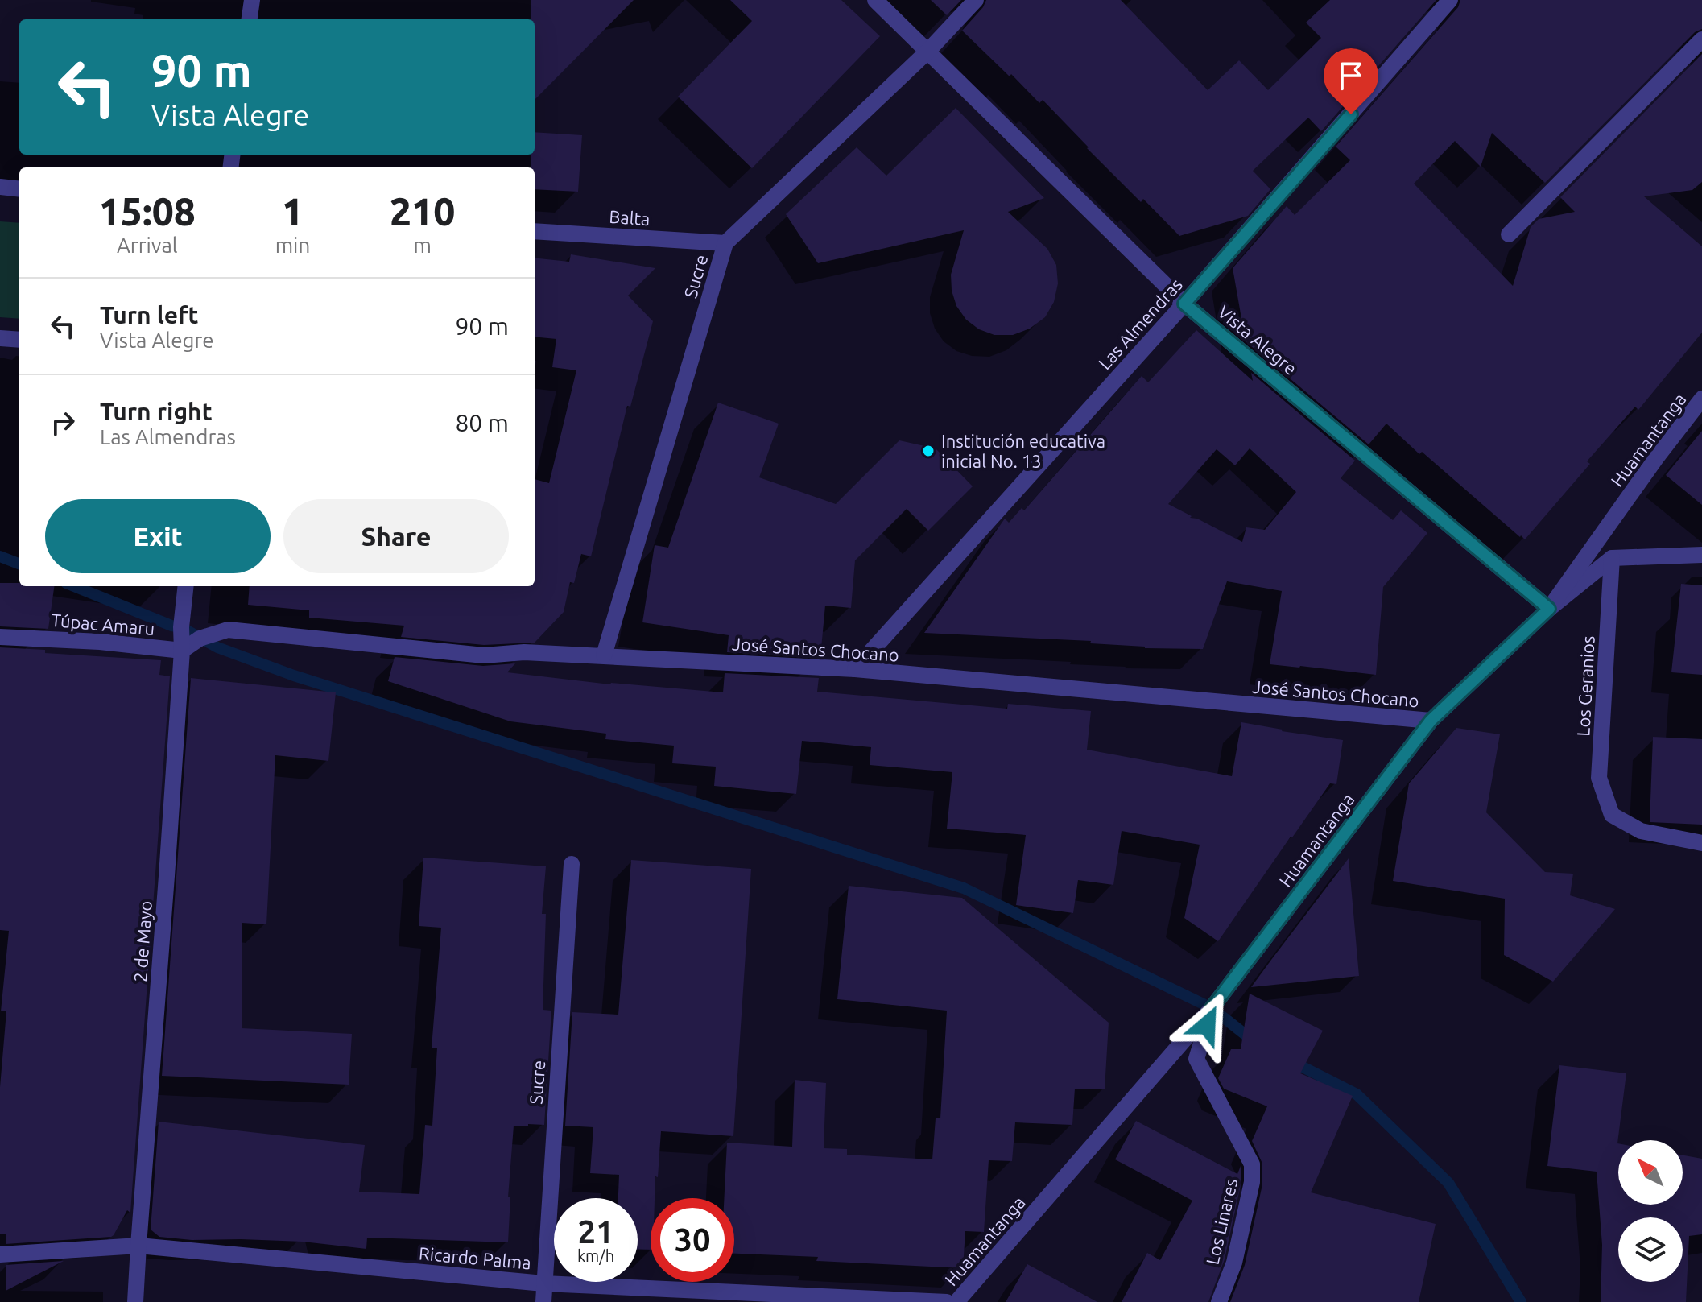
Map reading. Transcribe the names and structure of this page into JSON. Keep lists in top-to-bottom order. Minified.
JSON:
{"streets":{"street":["Balta","Sucre","Las Almendras","Vista Alegre","Huamantanga","Túpac Amaru","José Santos Chocano","Los Geranios","2 de Mayo","Los Linares","Ricardo Palma"]},"crossings":[["Balta","Sucre"],["Sucre","Vista Alegre"],["Sucre","José Santos Chocano"],["Sucre","Ricardo Palma"],["Las Almendras","Vista Alegre"],["Las Almendras","José Santos Chocano"],["Vista Alegre","Huamantanga"],["Huamantanga","José Santos Chocano"],["Huamantanga","Los Linares"],["Túpac Amaru","José Santos Chocano"],["Túpac Amaru","2 de Mayo"],["José Santos Chocano","2 de Mayo"],["2 de Mayo","Ricardo Palma"]],"places":["Institución educativa inicial No. 13"],"north":"top left","page":{"turn":["90 m","Vista Alegre"],"eta":["15:08","Arrival","1","min","210","m"],"list":[{"name":"Turn left","note":"Vista Alegre","value":"90 m"},{"name":"Turn right","note":"Las Almendras","value":"80 m"}],"buttons":["Exit","Share"],"speed":"21 km/h","limit":"30"}}
